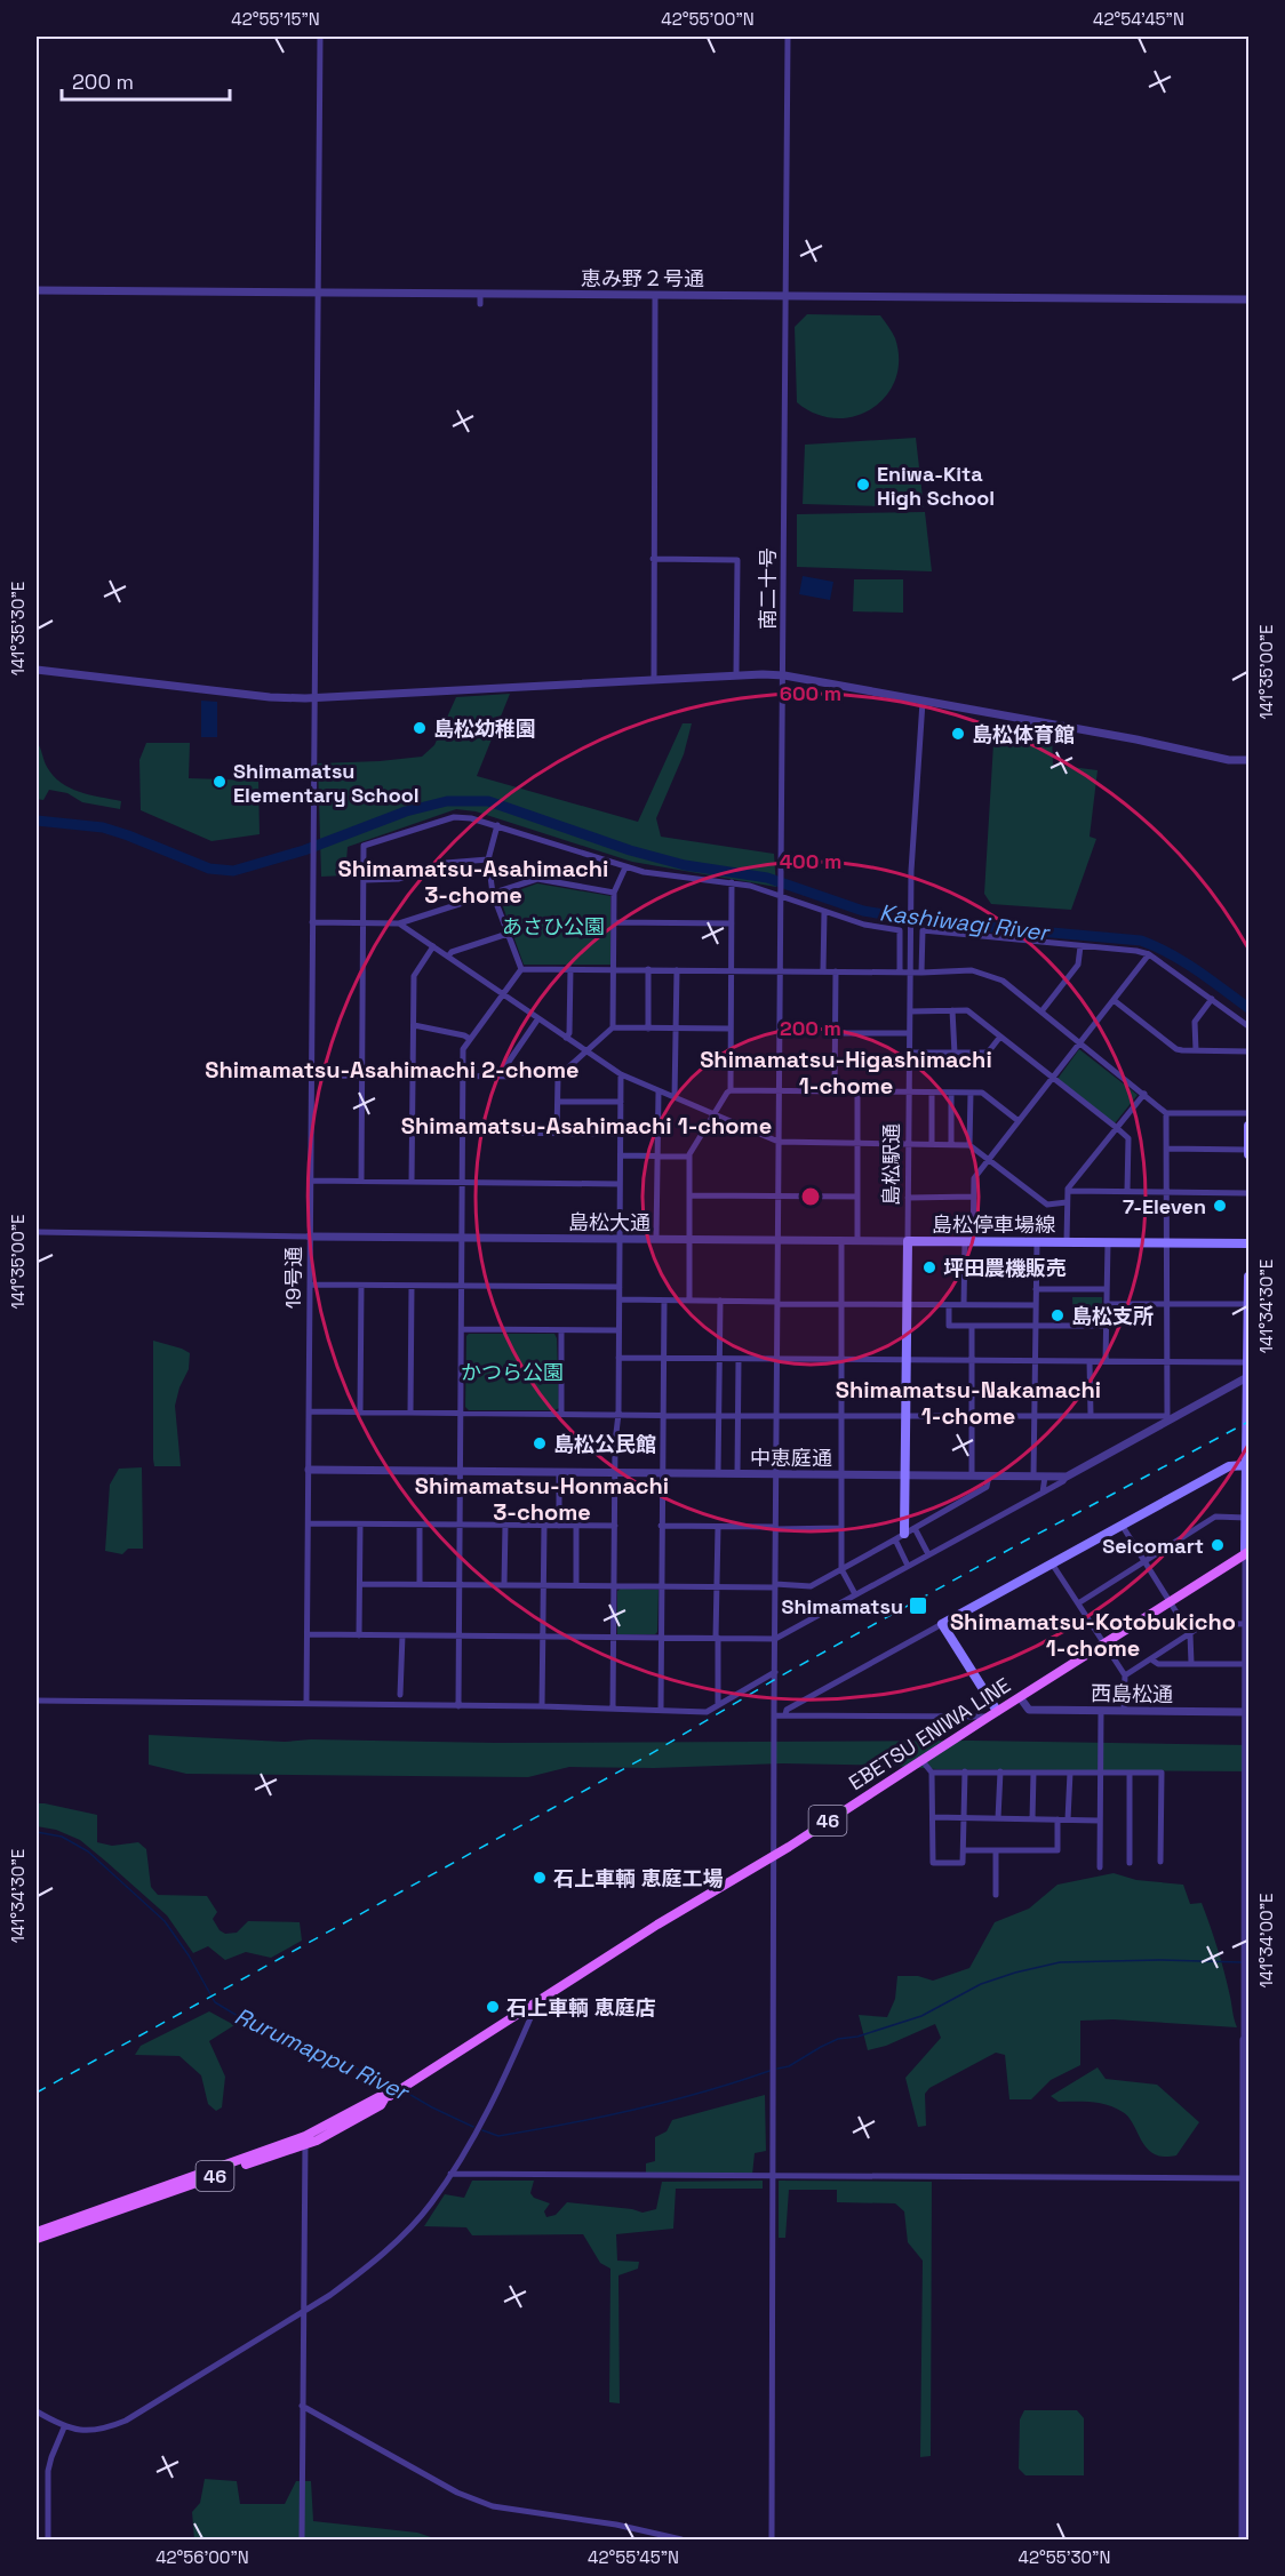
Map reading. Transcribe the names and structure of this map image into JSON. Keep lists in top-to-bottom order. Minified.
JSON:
{"streets":{"main road":["島松停車場線","EBETSU ENIWA LINE","46"],"street":["恵み野２号通","南二十号","島松駅通","島松大通","19号通","中恵庭通","西島松通"]},"crossings":[["恵み野２号通","南二十号"],["恵み野２号通","19号通"],["南二十号","島松大通"],["南二十号","中恵庭通"],["南二十号","EBETSU ENIWA LINE"],["島松駅通","島松大通"],["島松駅通","島松停車場線"],["島松大通","島松停車場線"],["島松大通","19号通"],["島松停車場線","中恵庭通"],["19号通","中恵庭通"],["西島松通","EBETSU ENIWA LINE"]],"districts":["Shimamatsu-Asahimachi 3-chome","Shimamatsu-Higashimachi 1-chome","Shimamatsu-Asahimachi 2-chome","Shimamatsu-Asahimachi 1-chome","Shimamatsu-Nakamachi 1-chome","Shimamatsu-Honmachi 3-chome","Shimamatsu-Kotobukicho 1-chome"],"water":["Kashiwagi River","Rurumappu River"],"parks":["あさひ公園","かつら公園"],"places":{"other":["Eniwa-Kita High School","島松幼稚園","島松体育館","Shimamatsu Elementary School","7-Eleven","坪田農機販売","島松支所","島松公民館","Seicomart","石上車輌 恵庭工場","石上車輌 恵庭店"],"transit":["Shimamatsu"]},"scale_bar":"200 m","coordinates":["42°55'15\"N","42°55'00\"N","42°54'45\"N","141°35'30\"E","141°35'00\"E","141°34'30\"E","141°34'00\"E","42°56'00\"N","42°55'45\"N","42°55'30\"N"],"rings":["600 m","400 m","200 m"]}
